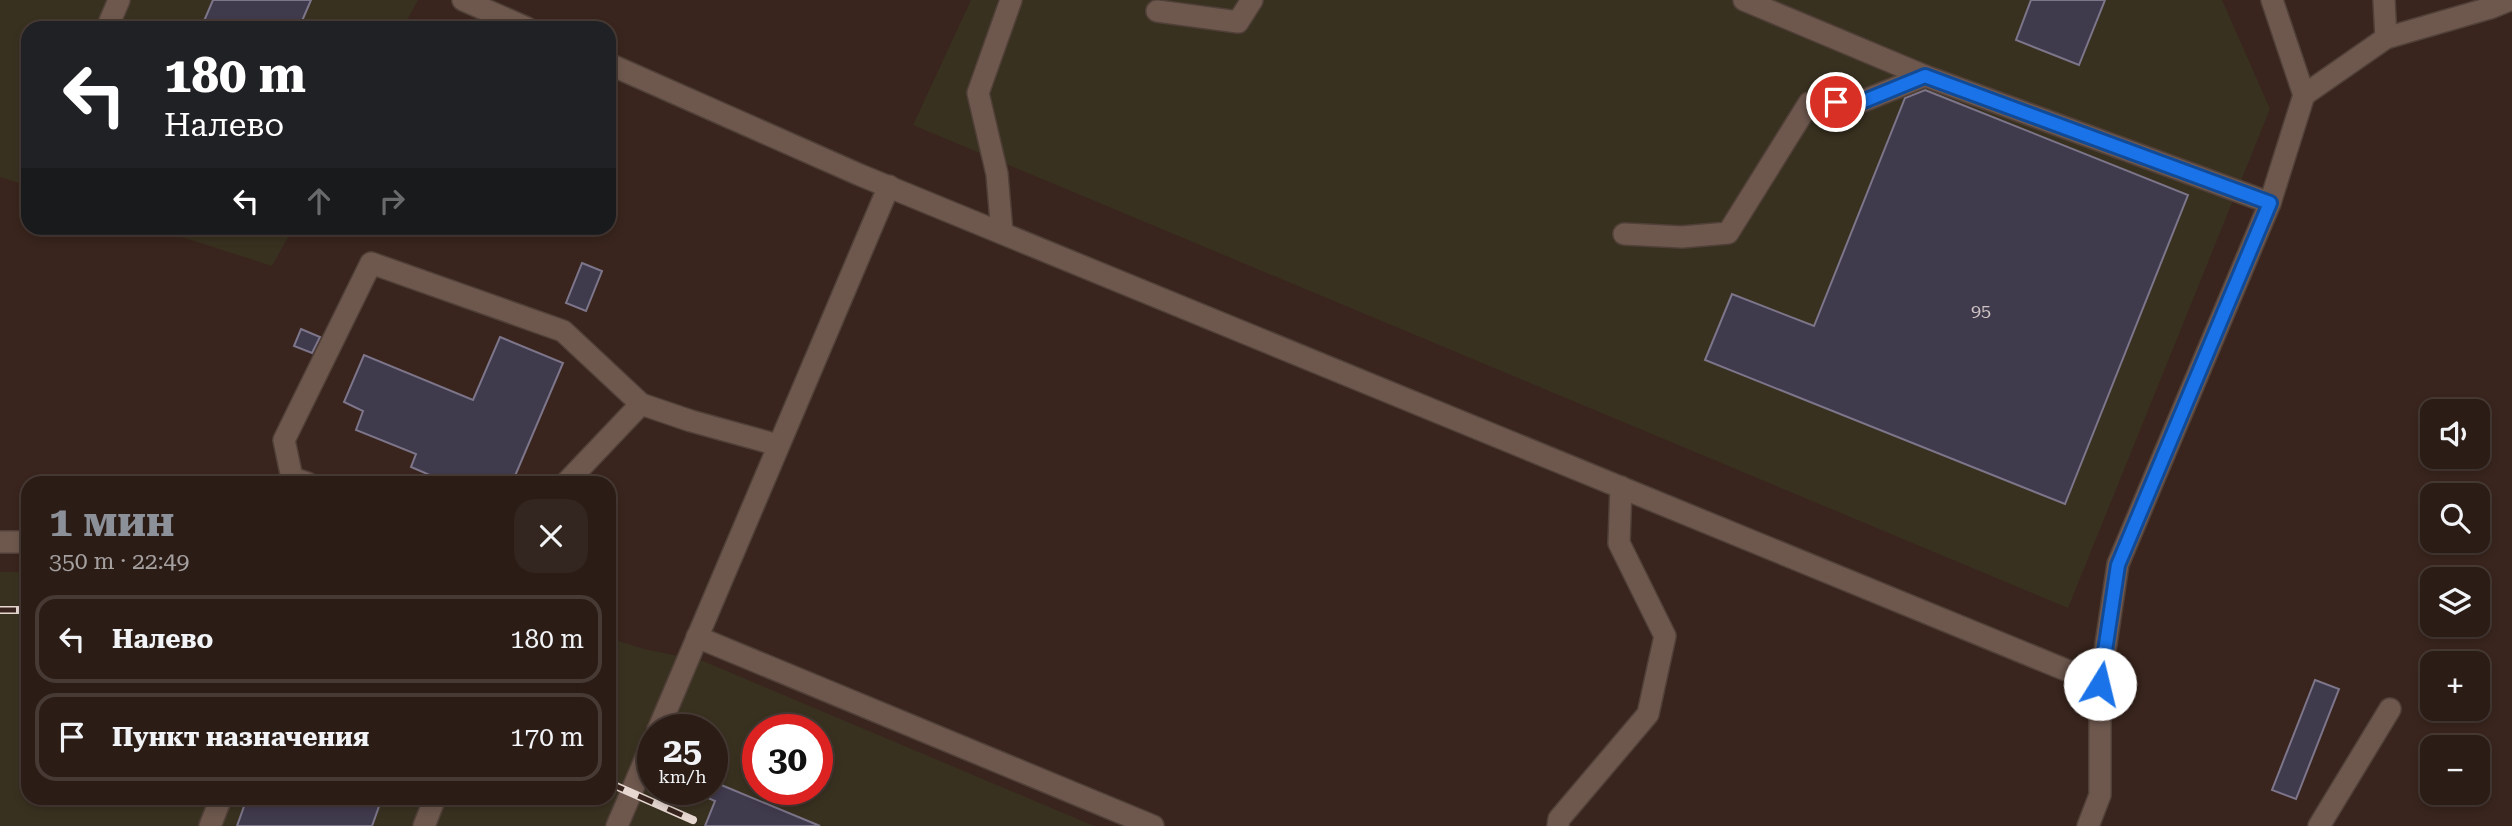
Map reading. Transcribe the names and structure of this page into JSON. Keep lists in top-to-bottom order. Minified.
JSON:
{"house_numbers":["95"],"page":{"turn":["180 m","Налево"],"map_buttons":["+","−"],"heading":["1 мин","350 m · 22:49"],"list":[{"name":"Налево","value":"180 m"},{"name":"Пункт назначения","value":"170 m"}],"speed":"25 km/h","limit":"30"}}
